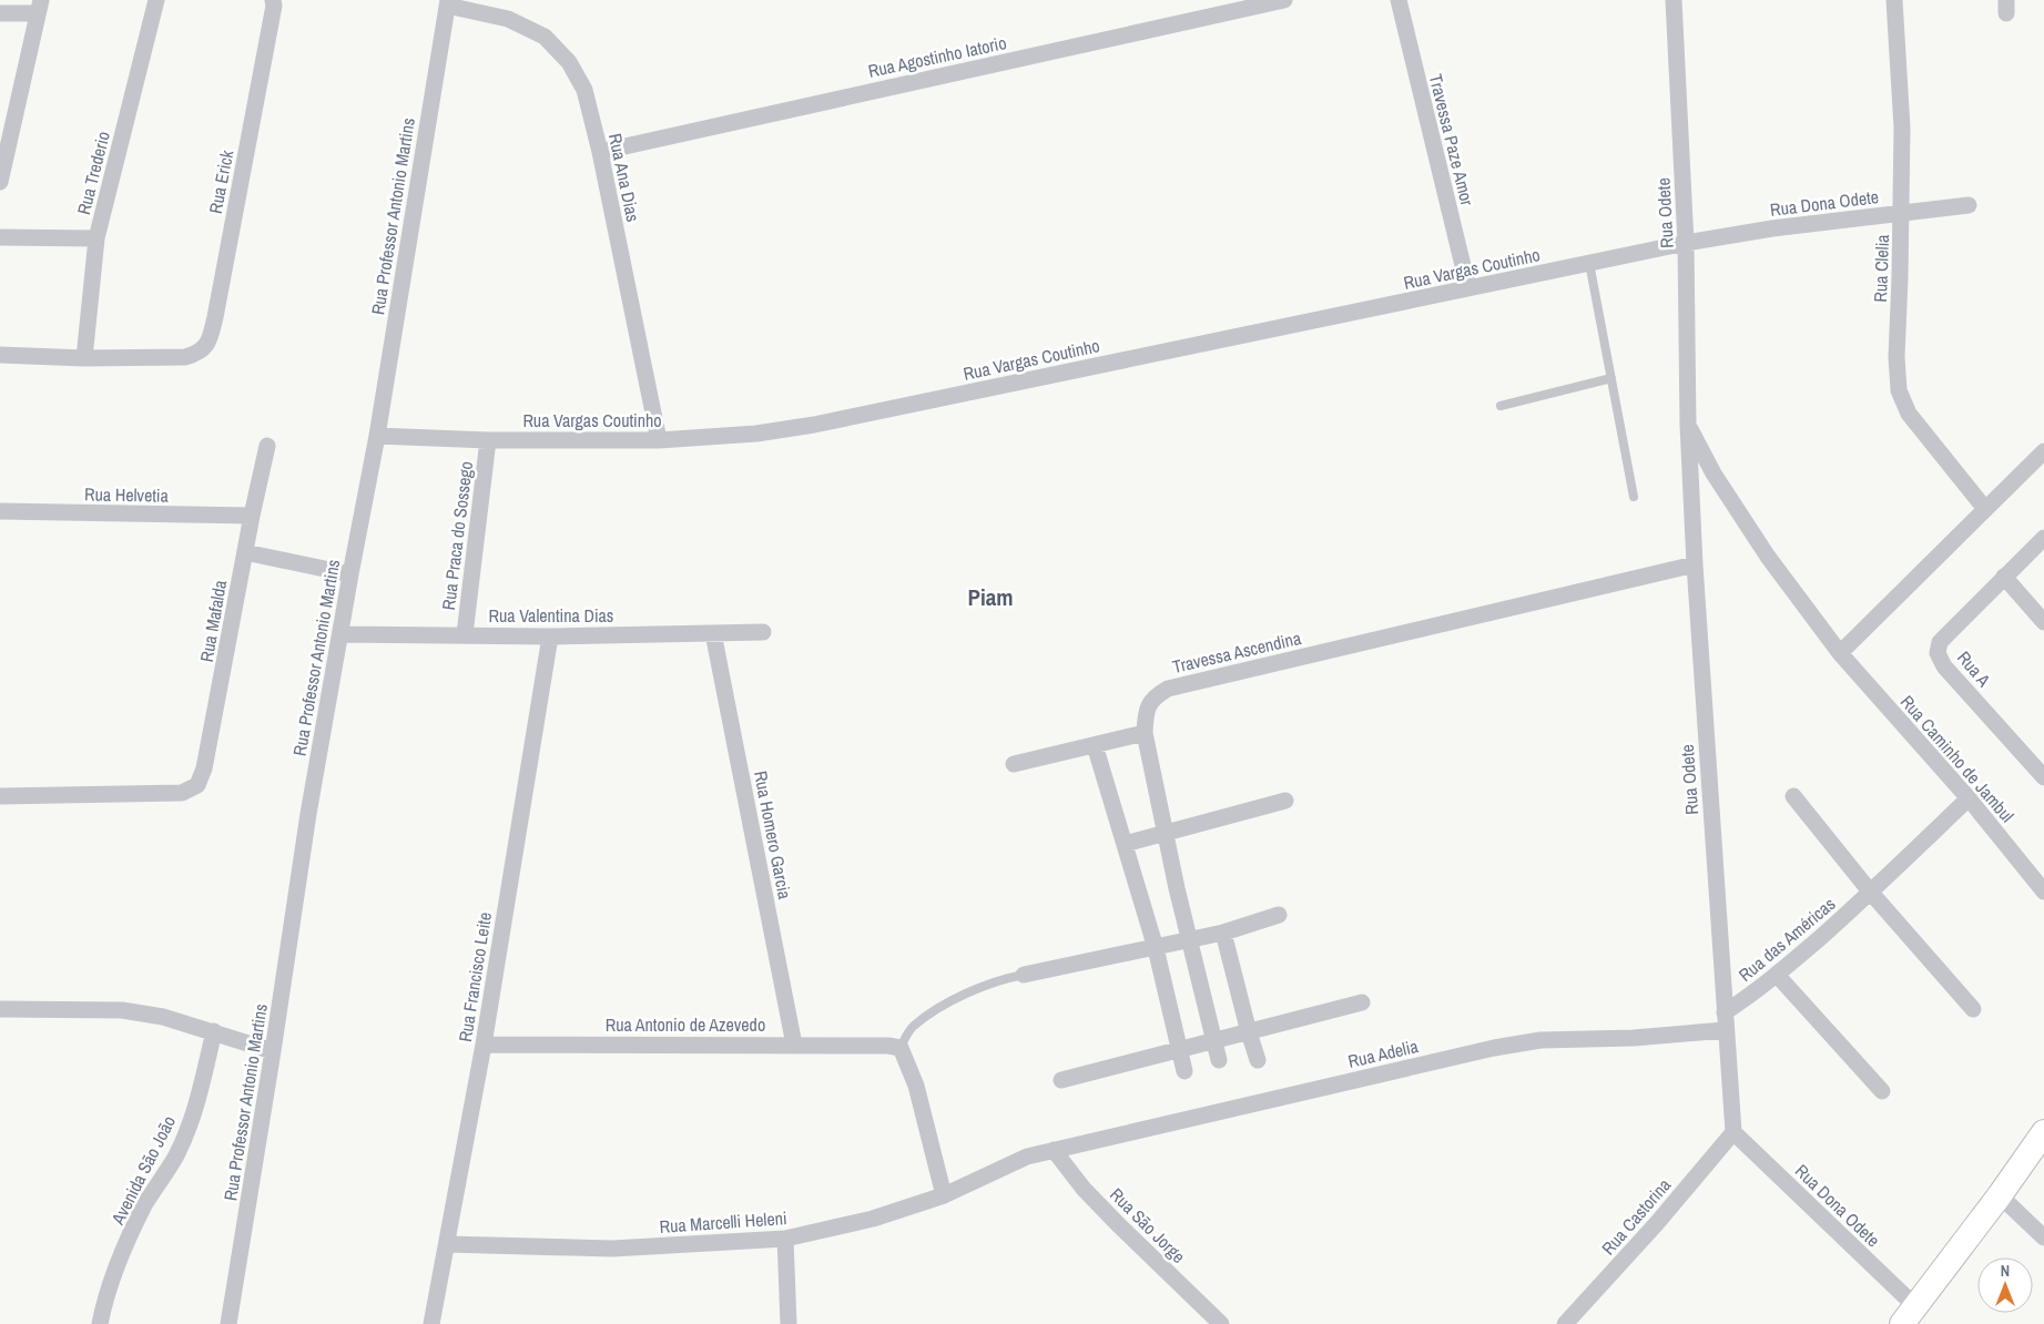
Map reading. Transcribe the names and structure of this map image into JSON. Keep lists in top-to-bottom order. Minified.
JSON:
{"streets":{"street":["Rua Agostinho Iatorio","Travessa Paze Amor","Rua Trederio","Rua Ana Dias","Rua Erick","Rua Dona Odete","Rua Odete","Rua Professor Antonio Martins","Rua Vargas Coutinho","Rua Clelia","Rua Helvetia","Rua Praca do Sossego","Rua Valentina Dias","Rua Mafalda","Travessa Ascendina","Rua A","Rua Caminho de Jambul","Rua Homero Garcia","Rua das Américas","Rua Francisco Leite","Rua Antonio de Azevedo","Rua Adelia","Avenida São João","Rua Castorina","Rua Marcelli Heleni","Rua São Jorge"]},"crossings":[["Rua Agostinho Iatorio","Rua Ana Dias"],["Travessa Paze Amor","Rua Vargas Coutinho"],["Rua Trederio","Rua Erick"],["Rua Ana Dias","Rua Professor Antonio Martins"],["Rua Ana Dias","Rua Vargas Coutinho"],["Rua Dona Odete","Rua Odete"],["Rua Dona Odete","Rua Vargas Coutinho"],["Rua Dona Odete","Rua Clelia"],["Rua Dona Odete","Rua Castorina"],["Rua Odete","Rua Vargas Coutinho"],["Rua Odete","Travessa Ascendina"],["Rua Odete","Rua Caminho de Jambul"],["Rua Odete","Rua das Américas"],["Rua Odete","Rua Adelia"],["Rua Odete","Rua Castorina"],["Rua Professor Antonio Martins","Rua Vargas Coutinho"],["Rua Professor Antonio Martins","Rua Valentina Dias"],["Rua Vargas Coutinho","Rua Praca do Sossego"],["Rua Helvetia","Rua Mafalda"],["Rua Praca do Sossego","Rua Valentina Dias"],["Rua Valentina Dias","Rua Homero Garcia"],["Rua Valentina Dias","Rua Francisco Leite"],["Rua Caminho de Jambul","Rua das Américas"],["Rua Homero Garcia","Rua Antonio de Azevedo"],["Rua Francisco Leite","Rua Antonio de Azevedo"],["Rua Francisco Leite","Rua Marcelli Heleni"],["Rua Adelia","Rua Marcelli Heleni"],["Rua Adelia","Rua São Jorge"],["Rua Marcelli Heleni","Rua São Jorge"]],"districts":["Piam"],"north":"top"}
